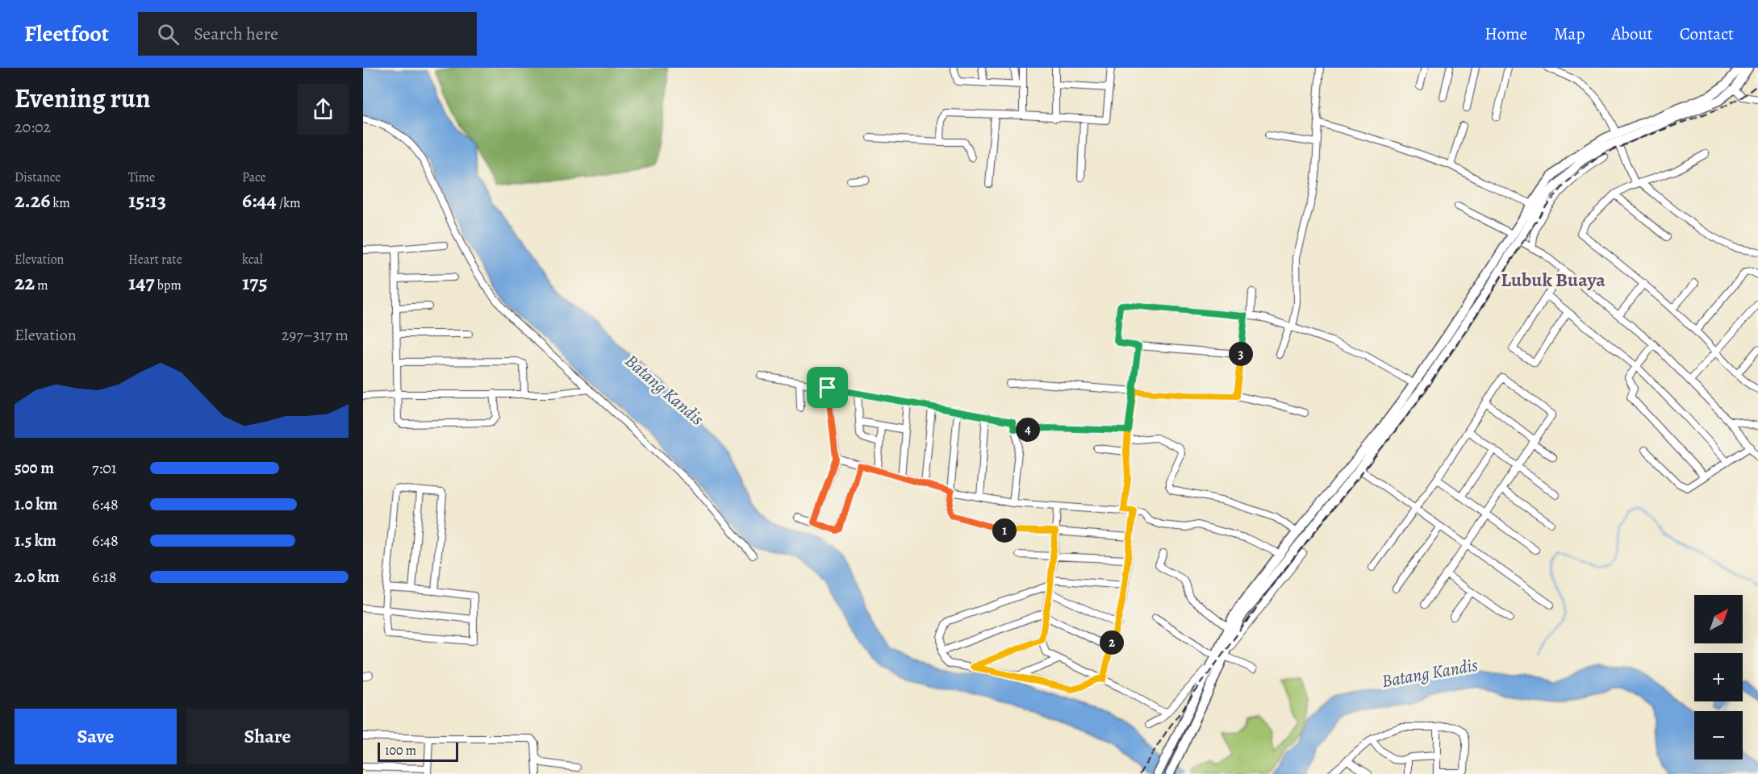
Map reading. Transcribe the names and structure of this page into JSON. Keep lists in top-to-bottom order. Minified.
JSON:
{"districts":["Lubuk Buaya"],"water":["Batang Kandis"],"scale_bar":"100 m","north":"top right","page":{"header":"Fleetfoot","search":"Search here","nav":["Home","Map","About","Contact"],"heading":["Evening run","20:02"],"stats":[["Distance","2.26 km"],["Time","15:13"],["Pace","6:44 /km"],["Elevation","22 m"],["Heart rate","147 bpm"],["kcal","175"]],"chart":["Elevation","297–317 m"],"pins":["3","4","1","2"],"list":[{"name":"500 m","note":"7:01"},{"name":"1.0 km","note":"6:48"},{"name":"1.5 km","note":"6:48"},{"name":"2.0 km","note":"6:18"}],"map_buttons":["+","−"],"buttons":["Save","Share"],"scale":"100 m"}}
